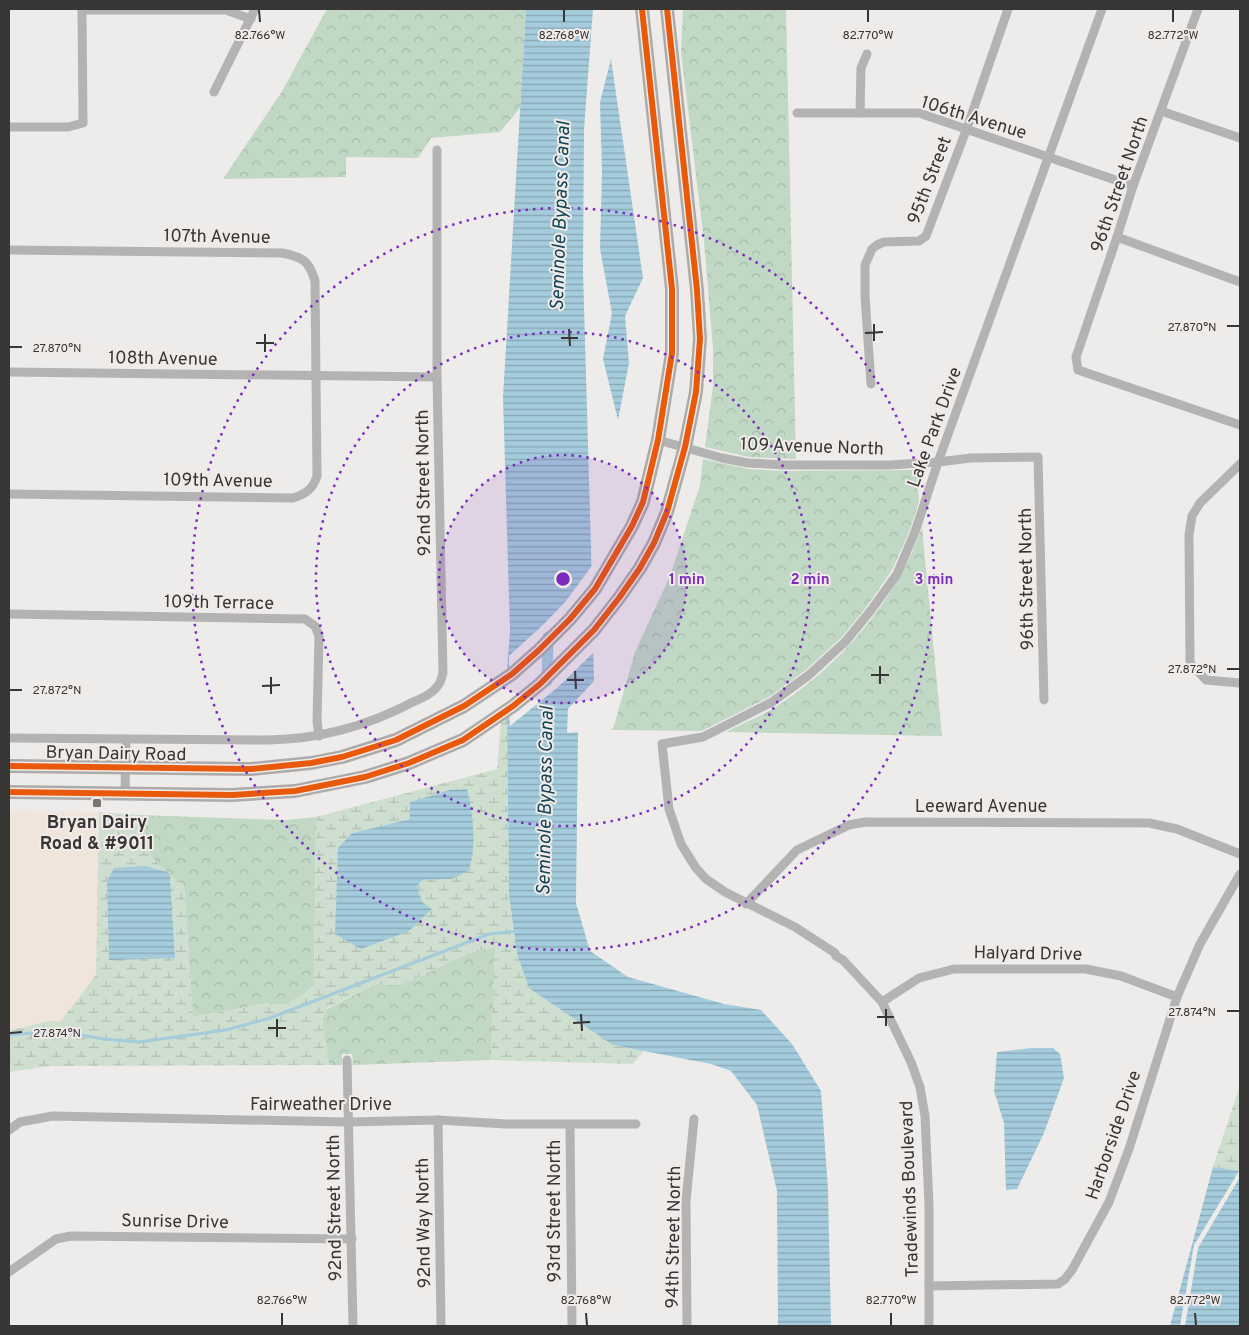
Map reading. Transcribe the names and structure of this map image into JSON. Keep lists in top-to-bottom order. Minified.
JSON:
{"streets":{"main road":["Bryan Dairy Road"],"street":["106th Avenue","95th Street","96th Street North","107th Avenue","108th Avenue","Lake Park Drive","109 Avenue North","109th Avenue","92nd Street North","109th Terrace","Leeward Avenue","Halyard Drive","Fairweather Drive","Harborside Drive","Tradewinds Boulevard","93rd Street North","Sunrise Drive","92nd Way North","94th Street North"]},"crossings":[["106th Avenue","95th Street"],["106th Avenue","96th Street North"],["106th Avenue","Lake Park Drive"],["96th Street North","109 Avenue North"],["107th Avenue","108th Avenue"],["107th Avenue","109th Avenue"],["108th Avenue","109th Avenue"],["108th Avenue","92nd Street North"],["Lake Park Drive","109 Avenue North"],["Lake Park Drive","Tradewinds Boulevard"],["109 Avenue North","Bryan Dairy Road"],["92nd Street North","109th Terrace"],["92nd Street North","Bryan Dairy Road"],["92nd Street North","Fairweather Drive"],["92nd Street North","Sunrise Drive"],["109th Terrace","Bryan Dairy Road"],["Leeward Avenue","Tradewinds Boulevard"],["Halyard Drive","Harborside Drive"],["Halyard Drive","Tradewinds Boulevard"],["Fairweather Drive","93rd Street North"],["Fairweather Drive","92nd Way North"],["Harborside Drive","Tradewinds Boulevard"]],"water":["Seminole Bypass Canal"],"places":{"transit":["Bryan Dairy Road & #9011"]},"coordinates":["82.766°W","82.768°W","82.770°W","82.772°W","27.870°N","27.872°N","27.874°N"],"rings":["1 min","2 min","3 min"]}
